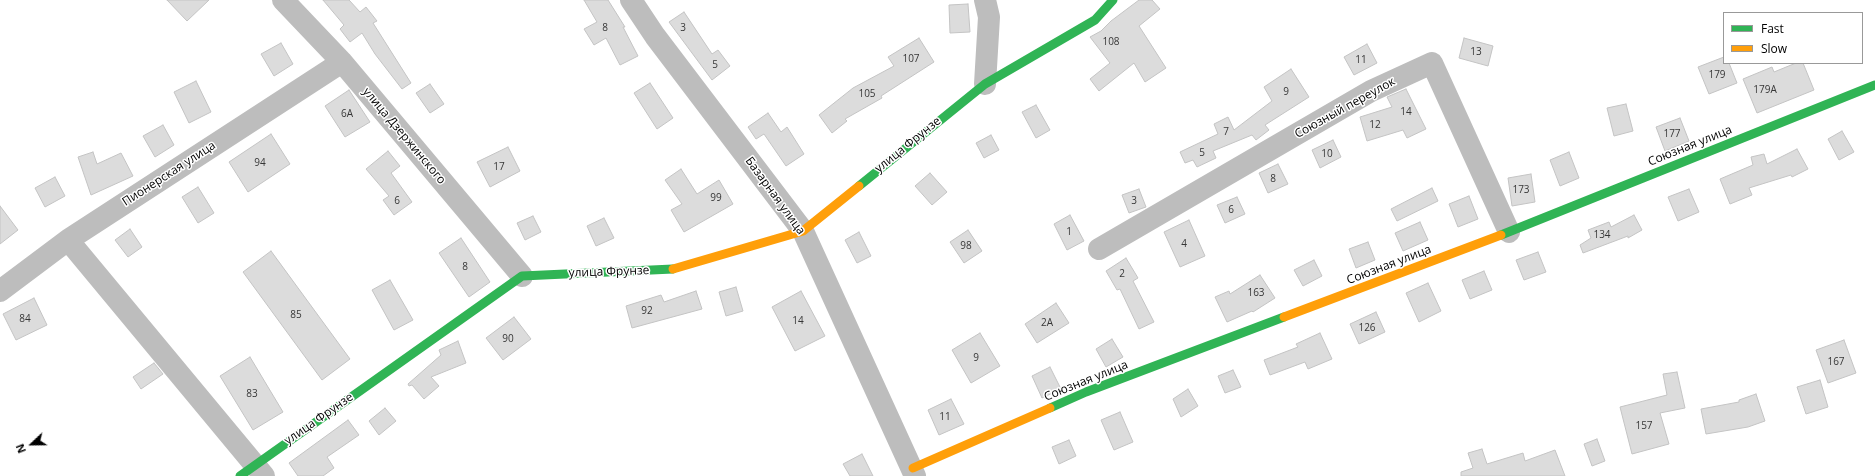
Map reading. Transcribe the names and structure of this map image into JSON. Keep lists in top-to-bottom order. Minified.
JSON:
{"streets":{"street":["Союзный переулок","улица Дзержинского","улица Фрунзе","Союзная улица","Пионерская улица","Базарная улица"]},"crossings":[["Союзный переулок","Союзная улица"],["улица Дзержинского","улица Фрунзе"],["улица Дзержинского","Пионерская улица"],["улица Фрунзе","Базарная улица"],["Союзная улица","Базарная улица"]],"house_numbers":["8","3","108","13","107","11","5","179","179А","9","105","14","6А","12","7","177","5","10","94","17","8","173","99","6","3","6","1","134","4","98","8","2","163","92","85","84","14","2А","126","90","9","167","83","11","157"],"legend":["Fast","Slow"],"north":"left"}
